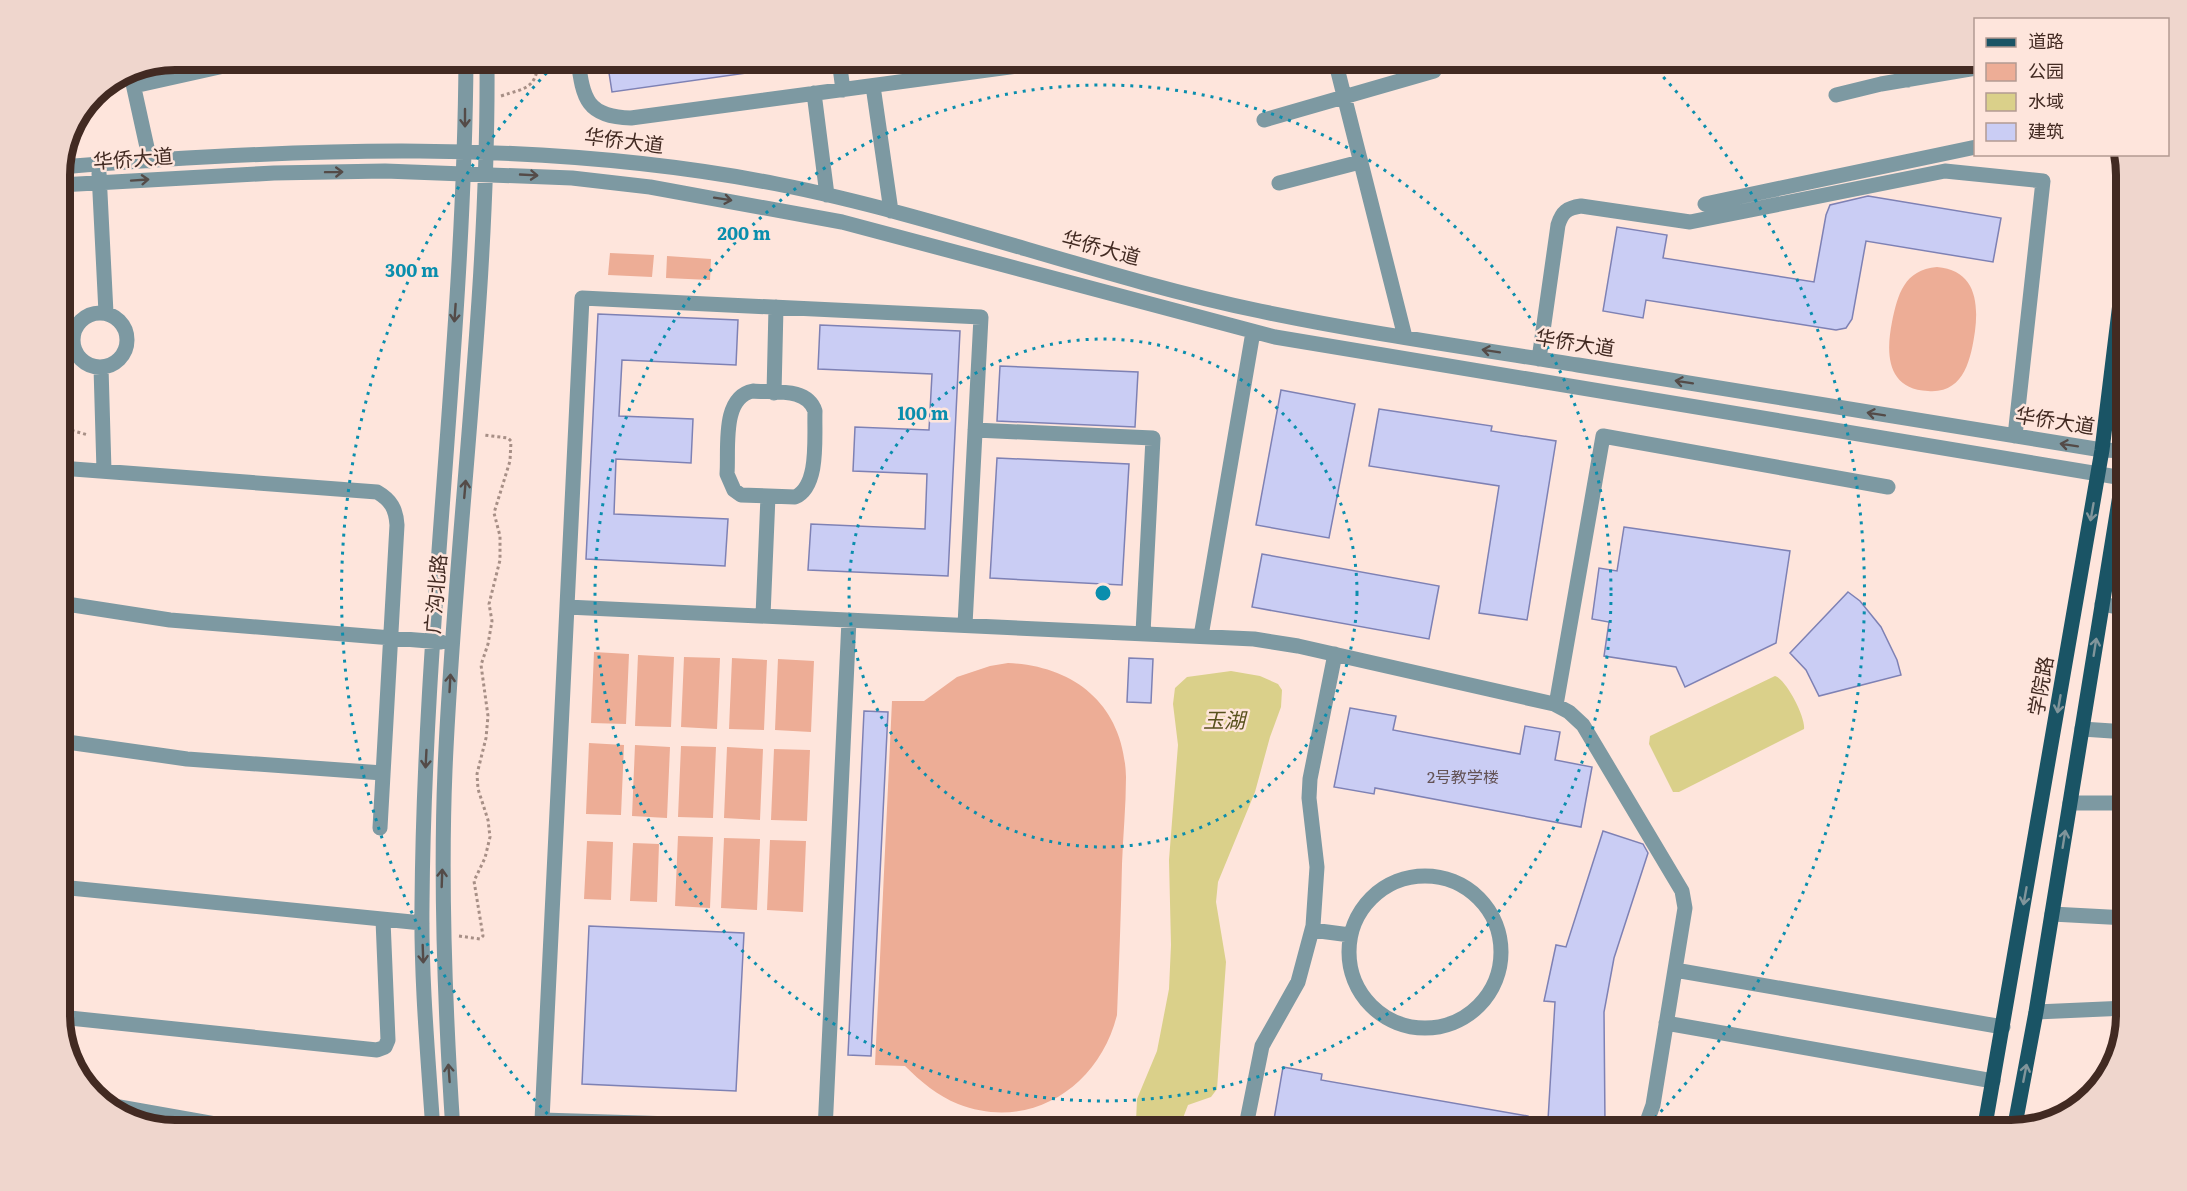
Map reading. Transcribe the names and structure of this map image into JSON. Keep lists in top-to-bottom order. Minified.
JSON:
{"streets":{"main road":["学院路"],"street":["华侨大道","广沟北路"]},"crossings":[["华侨大道","广沟北路"],["华侨大道","学院路"]],"water":["玉湖"],"house_numbers":["2号教学楼"],"legend":["道路","公园","水域","建筑"],"rings":["200 m","300 m","100 m"]}
